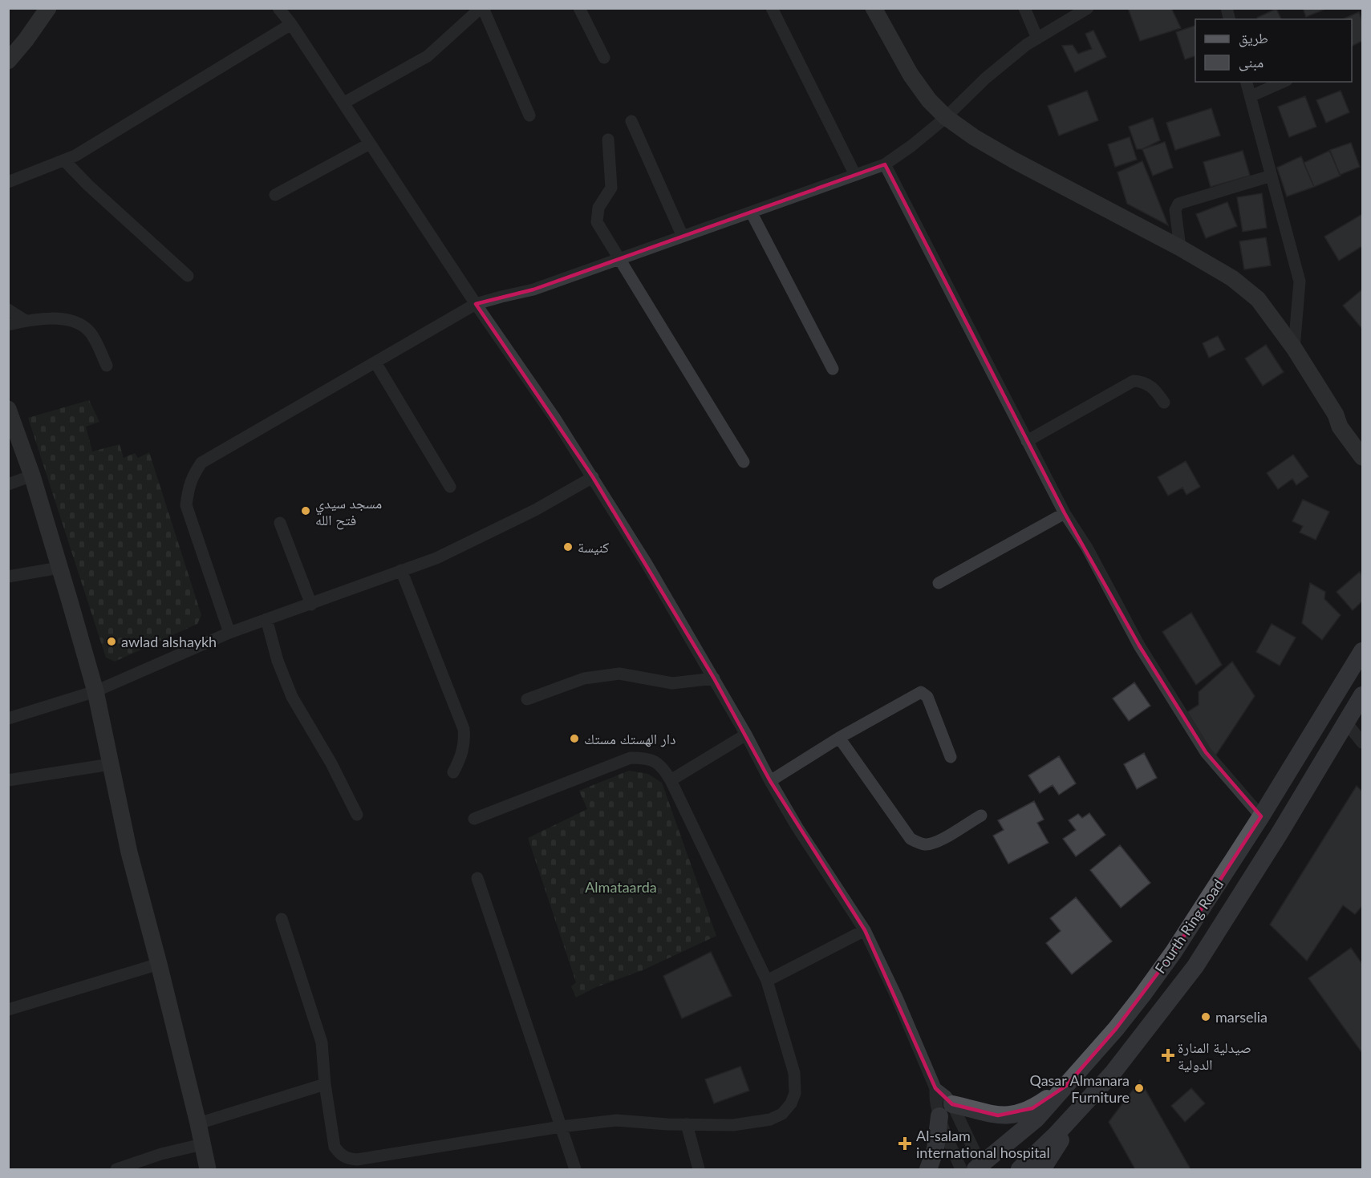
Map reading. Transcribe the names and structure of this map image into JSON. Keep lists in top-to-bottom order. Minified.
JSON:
{"streets":{"main road":["Fourth Ring Road"]},"parks":["Almataarda"],"places":{"other":["مسجد سيدي فتح الله","كنيسة","awlad alshaykh","دار الهستك مستك","marselia","Qasar Almanara Furniture"],"health":["صيدلية المنارة الدولية","Al-salam international hospital"]},"legend":["طريق","مبنى"]}
